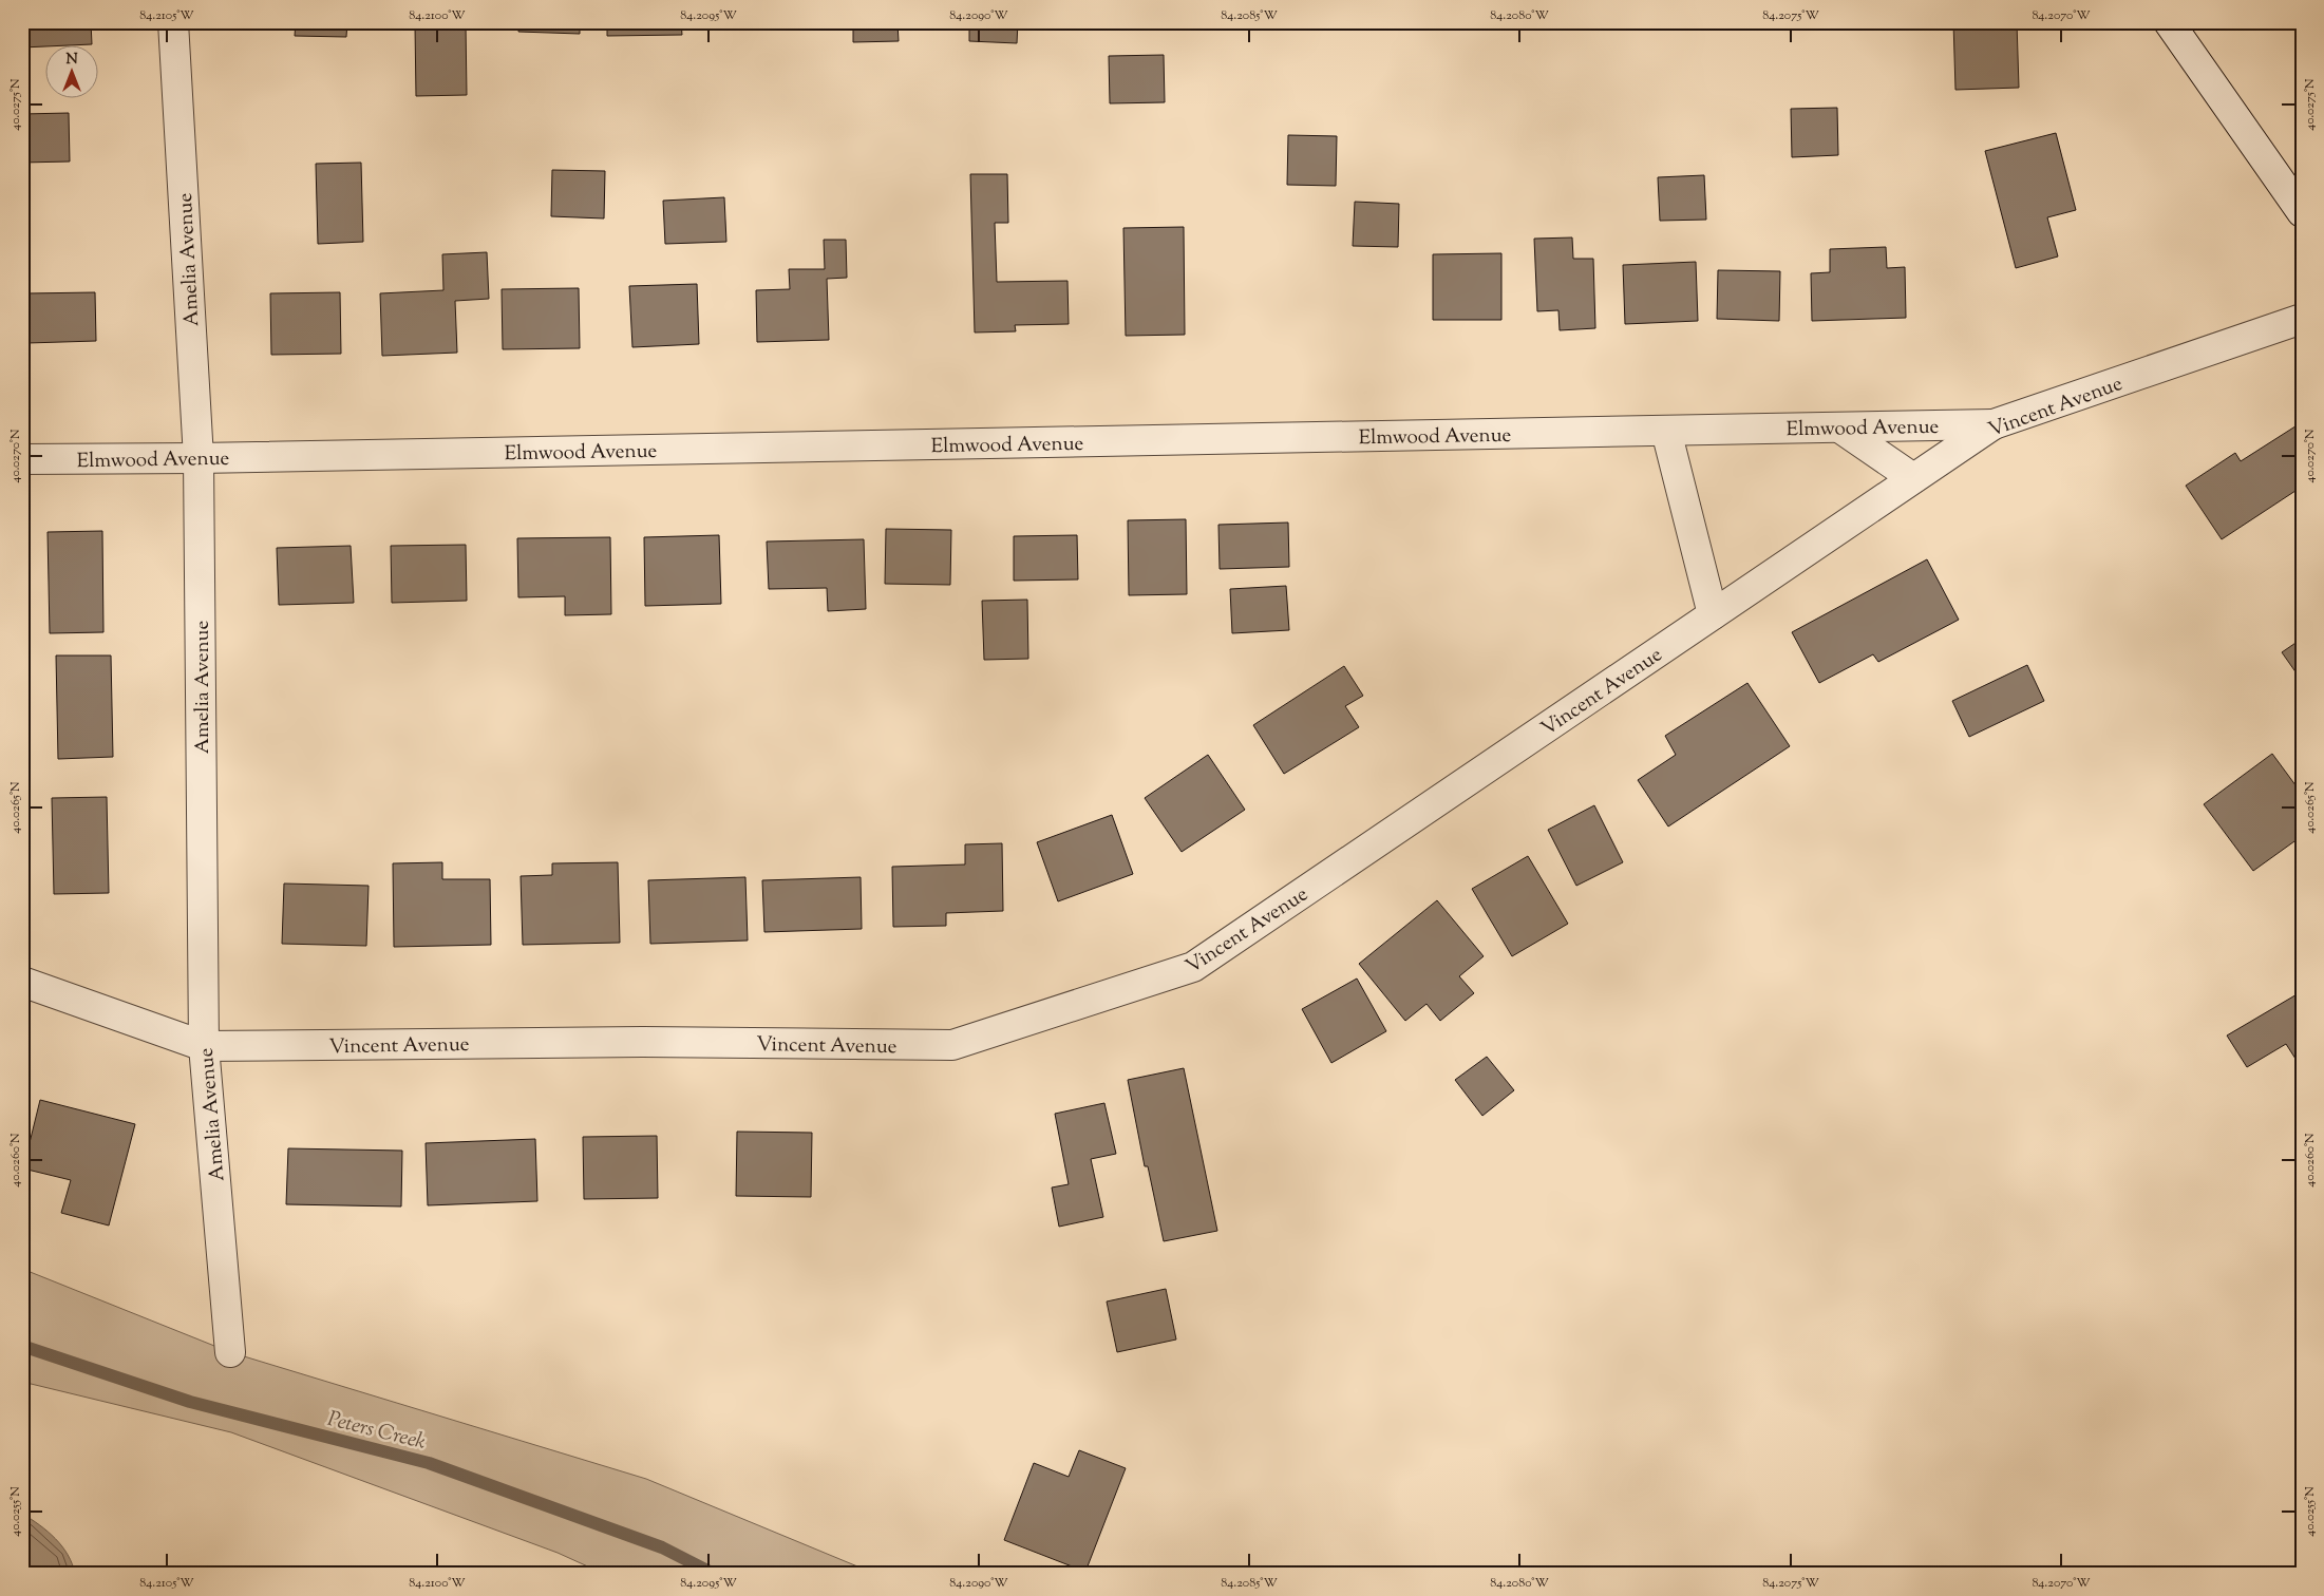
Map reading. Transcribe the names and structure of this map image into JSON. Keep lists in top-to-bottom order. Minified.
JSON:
{"streets":{"street":["Amelia Avenue","Vincent Avenue","Elmwood Avenue"]},"crossings":[["Amelia Avenue","Vincent Avenue"],["Amelia Avenue","Elmwood Avenue"],["Vincent Avenue","Elmwood Avenue"]],"water":["Peters Creek"],"north":"top","coordinates":["84.2105°W","84.2100°W","84.2095°W","84.2090°W","84.2085°W","84.2080°W","84.2075°W","84.2070°W","40.0275°N","40.0270°N","40.0265°N","40.0260°N","40.0255°N"]}
